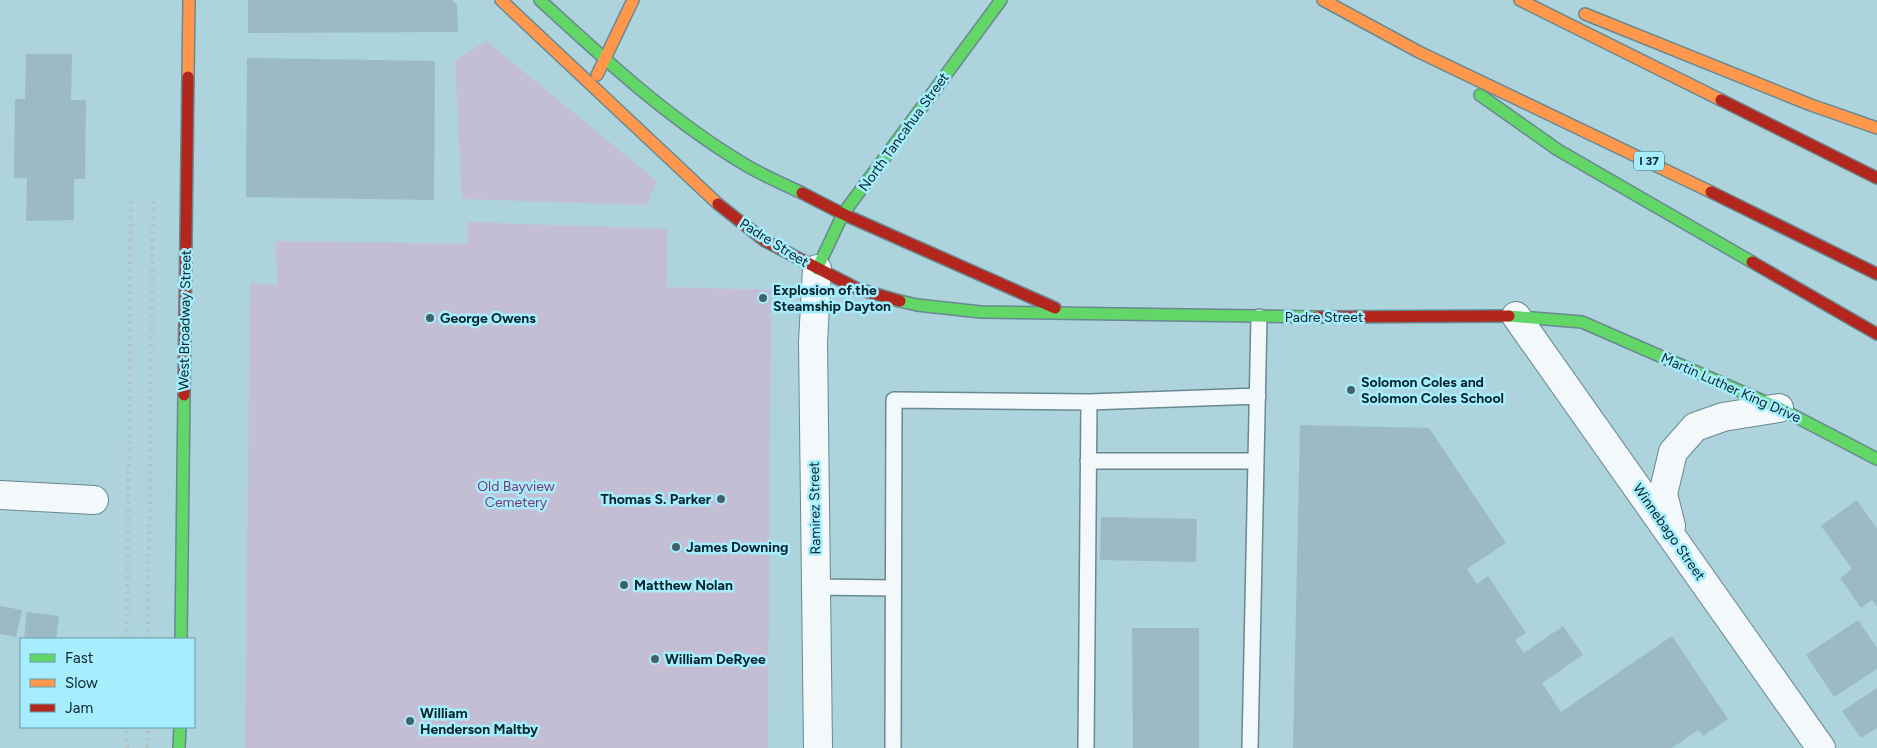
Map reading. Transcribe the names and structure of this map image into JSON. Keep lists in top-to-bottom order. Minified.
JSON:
{"streets":{"main road":["North Tancahua Street","I 37","Padre Street","West Broadway Street","Martin Luther King Drive"],"street":["Ramirez Street","Winnebago Street"]},"crossings":[["North Tancahua Street","Padre Street"],["North Tancahua Street","Ramirez Street"],["Padre Street","Martin Luther King Drive"],["Padre Street","Ramirez Street"],["Padre Street","Winnebago Street"]],"parks":["Old Bayview Cemetery"],"places":["Explosion of the Steamship Dayton","George Owens","Solomon Coles and Solomon Coles School","Thomas S. Parker","James Downing","Matthew Nolan","William DeRyee","William Henderson Maltby"],"legend":["Fast","Slow","Jam"]}
